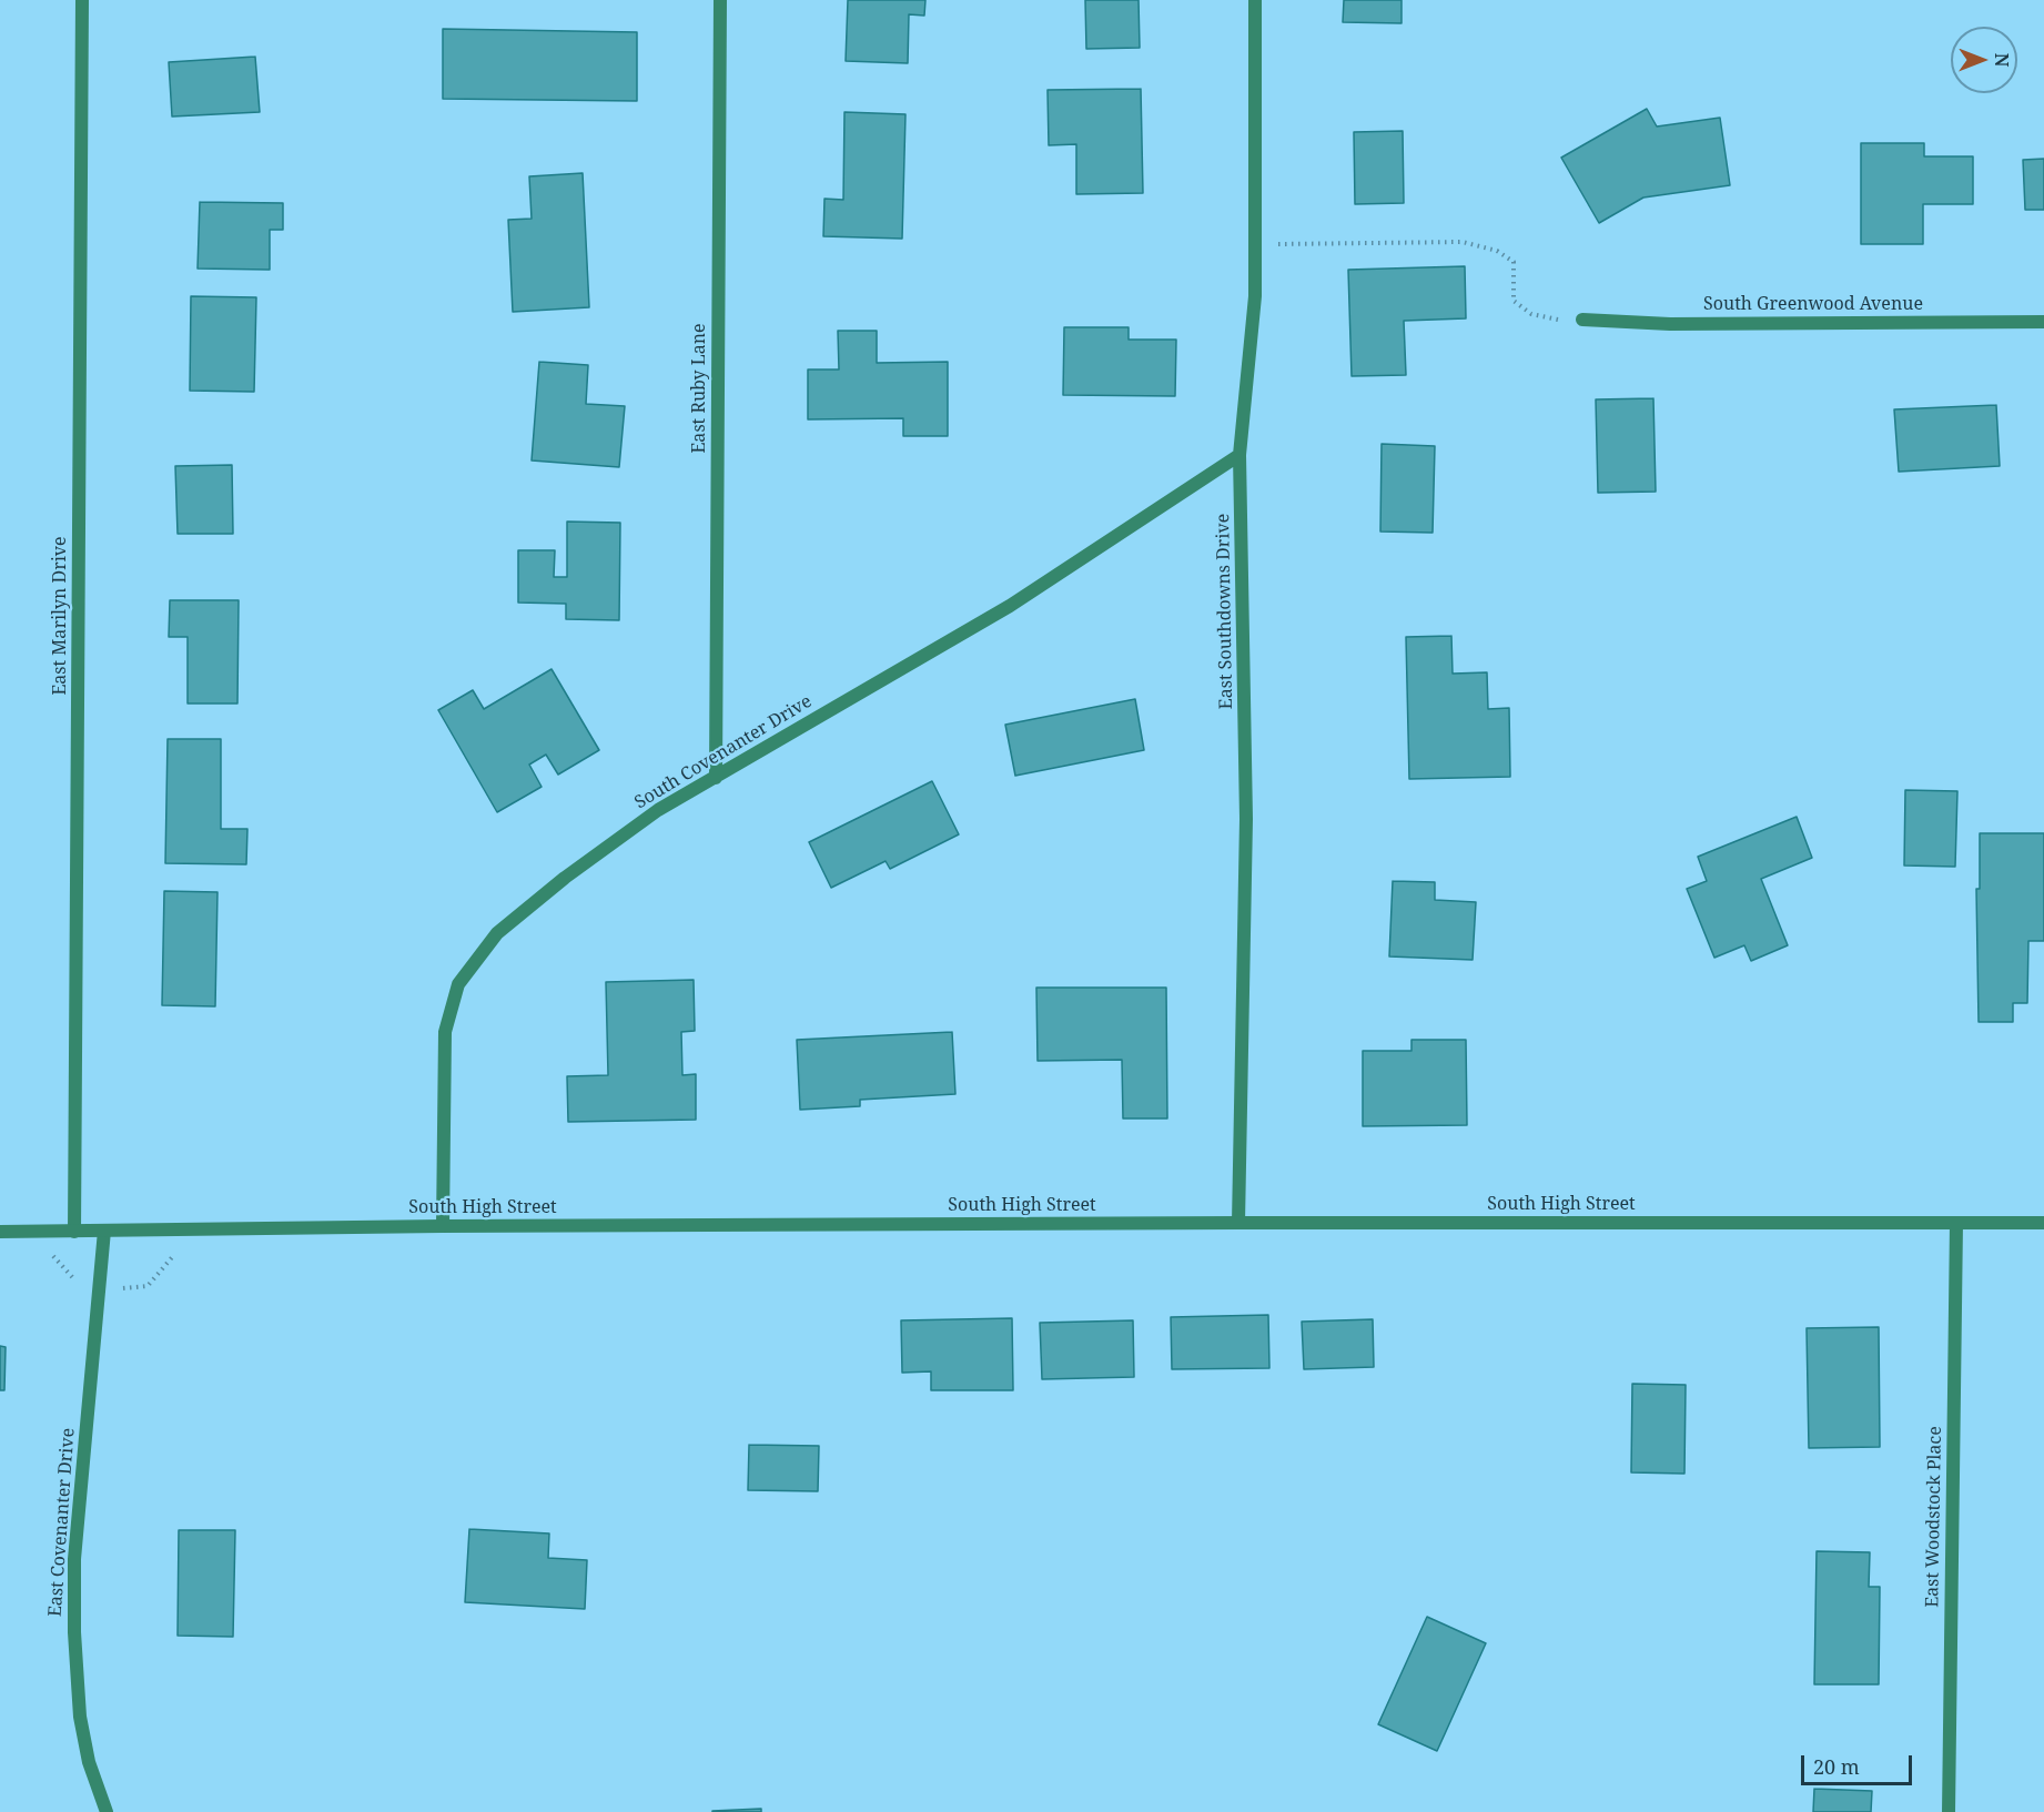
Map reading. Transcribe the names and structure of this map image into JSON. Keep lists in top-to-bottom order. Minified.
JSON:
{"streets":{"street":["South Greenwood Avenue","East Ruby Lane","East Southdowns Drive","East Marilyn Drive","South Covenanter Drive","South High Street","East Woodstock Place","East Covenanter Drive"]},"crossings":[["East Ruby Lane","South Covenanter Drive"],["East Southdowns Drive","South Covenanter Drive"],["East Southdowns Drive","South High Street"],["East Marilyn Drive","South High Street"],["South Covenanter Drive","South High Street"],["South High Street","East Woodstock Place"],["South High Street","East Covenanter Drive"]],"scale_bar":"20 m","north":"right"}
